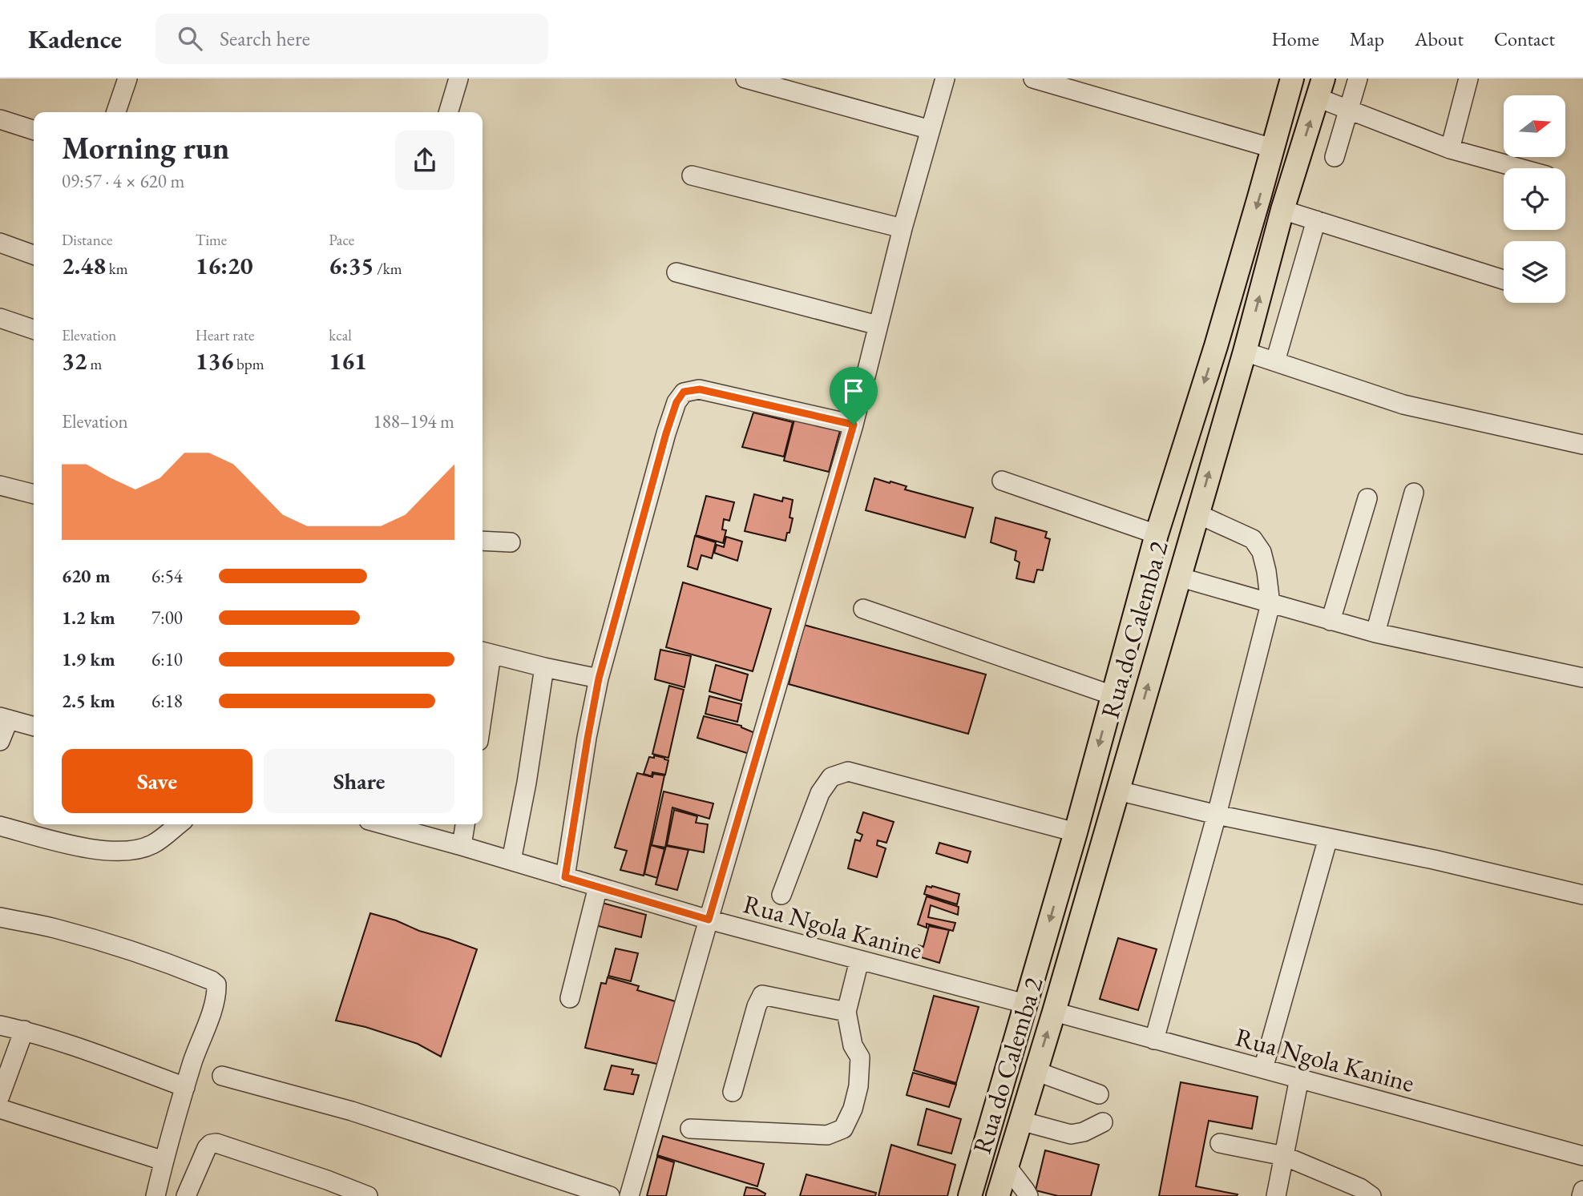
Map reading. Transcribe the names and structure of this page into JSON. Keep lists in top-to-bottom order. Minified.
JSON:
{"streets":{"main road":["Rua do Calemba 2"],"street":["Rua Ngola Kanine"]},"crossings":[["Rua do Calemba 2","Rua Ngola Kanine"]],"north":"right","page":{"header":"Kadence","search":"Search here","nav":["Home","Map","About","Contact"],"heading":["Morning run","09:57 · 4 × 620 m"],"stats":[["Distance","2.48 km"],["Time","16:20"],["Pace","6:35 /km"],["Elevation","32 m"],["Heart rate","136 bpm"],["kcal","161"]],"chart":["Elevation","188–194 m"],"list":[{"name":"620 m","note":"6:54"},{"name":"1.2 km","note":"7:00"},{"name":"1.9 km","note":"6:10"},{"name":"2.5 km","note":"6:18"}],"buttons":["Save","Share"]}}
